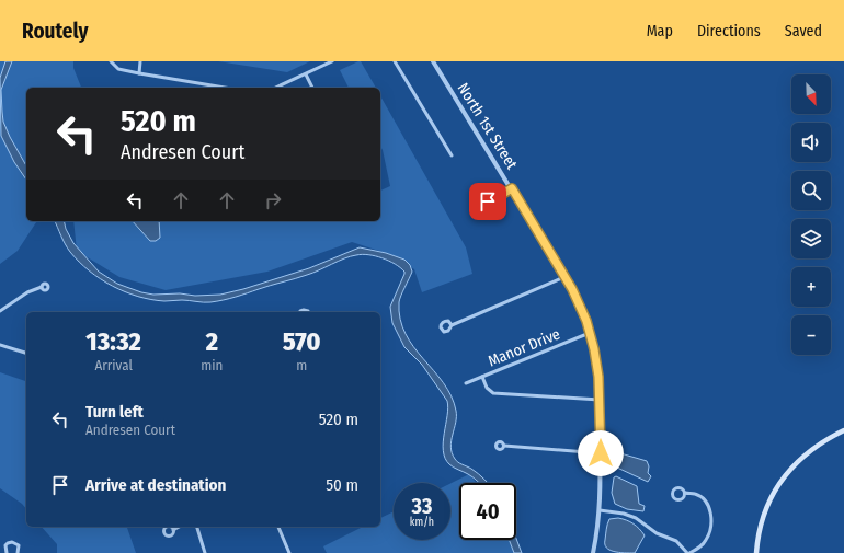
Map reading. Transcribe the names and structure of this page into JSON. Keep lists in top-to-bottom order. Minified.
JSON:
{"streets":{"street":["North 1st Street","Manor Drive"]},"crossings":[["North 1st Street","Manor Drive"]],"north":"bottom right","page":{"header":"Routely","nav":["Map","Directions","Saved"],"map_buttons":["+","−"],"turn":["520 m","Andresen Court"],"eta":["13:32","Arrival","2","min","570","m"],"list":[{"name":"Turn left","note":"Andresen Court","value":"520 m"},{"name":"Arrive at destination","value":"50 m"}],"speed":"33 km/h","limit":"40"}}
